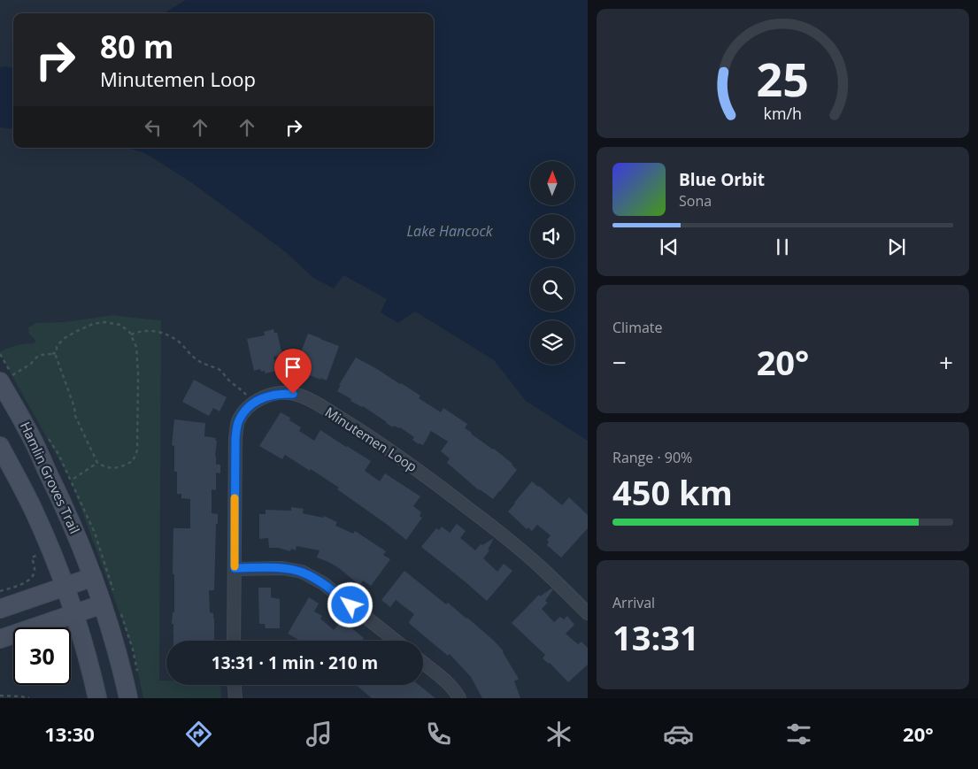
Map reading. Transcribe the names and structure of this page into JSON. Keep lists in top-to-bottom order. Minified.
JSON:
{"streets":{"main road":["Hamlin Groves Trail"],"street":["Minutemen Loop"]},"water":["Lake Hancock"],"north":"top","page":{"turn":["80 m","Minutemen Loop"],"song":["Blue Orbit","Sona"],"tile":["Climate",["Range · 90%","450 km"],["Arrival","13:31"]],"heat":["−","20°","+"],"limit":"30","trip":"13:31 · 1 min · 210 m","tabs":["13:30","20°"],"gauge":["25","km/h"]}}
